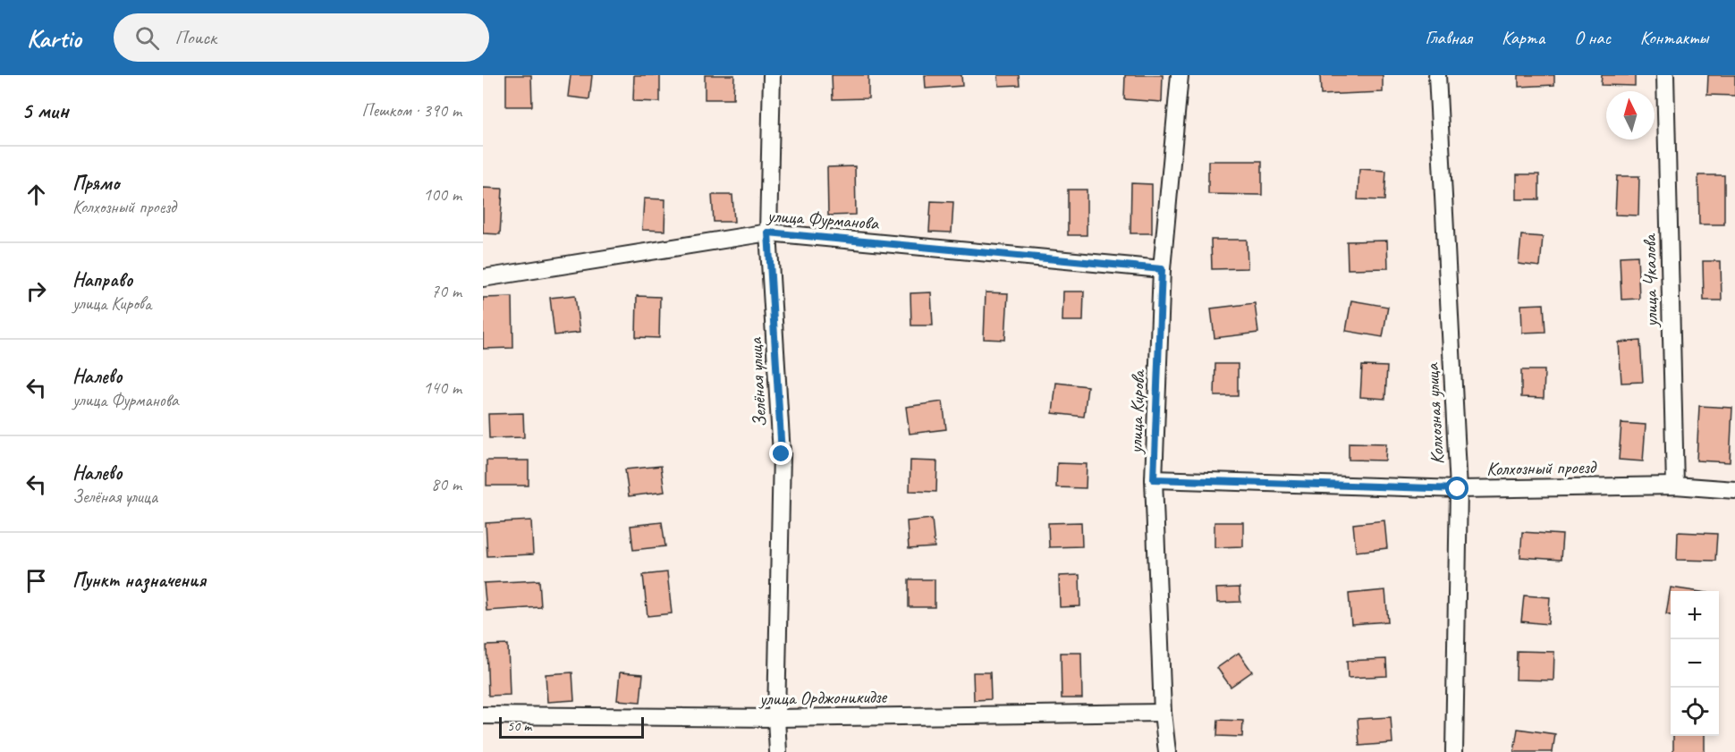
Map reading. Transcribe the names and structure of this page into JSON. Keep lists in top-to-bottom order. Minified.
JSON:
{"streets":{"street":["улица Фурманова","улица Чкалова","Зелёная улица","улица Кирова","Колхозная улица","Колхозный проезд","улица Орджоникидзе"]},"crossings":[["улица Фурманова","Зелёная улица"],["улица Фурманова","улица Кирова"],["улица Чкалова","Колхозный проезд"],["Зелёная улица","улица Орджоникидзе"],["улица Кирова","Колхозный проезд"],["улица Кирова","улица Орджоникидзе"],["Колхозная улица","Колхозный проезд"]],"scale_bar":"50 m","north":"top","page":{"header":"Kartio","search":"Поиск","nav":["Главная","Карта","О нас","Контакты"],"heading":["5 мин","Пешком · 390 m"],"list":[["Прямо","Колхозный проезд","100 m"],["Направо","улица Кирова","70 m"],["Налево","улица Фурманова","140 m"],["Налево","Зелёная улица","80 m"],"Пункт назначения"],"map_buttons":["+","−"],"scale":"50 m"}}
